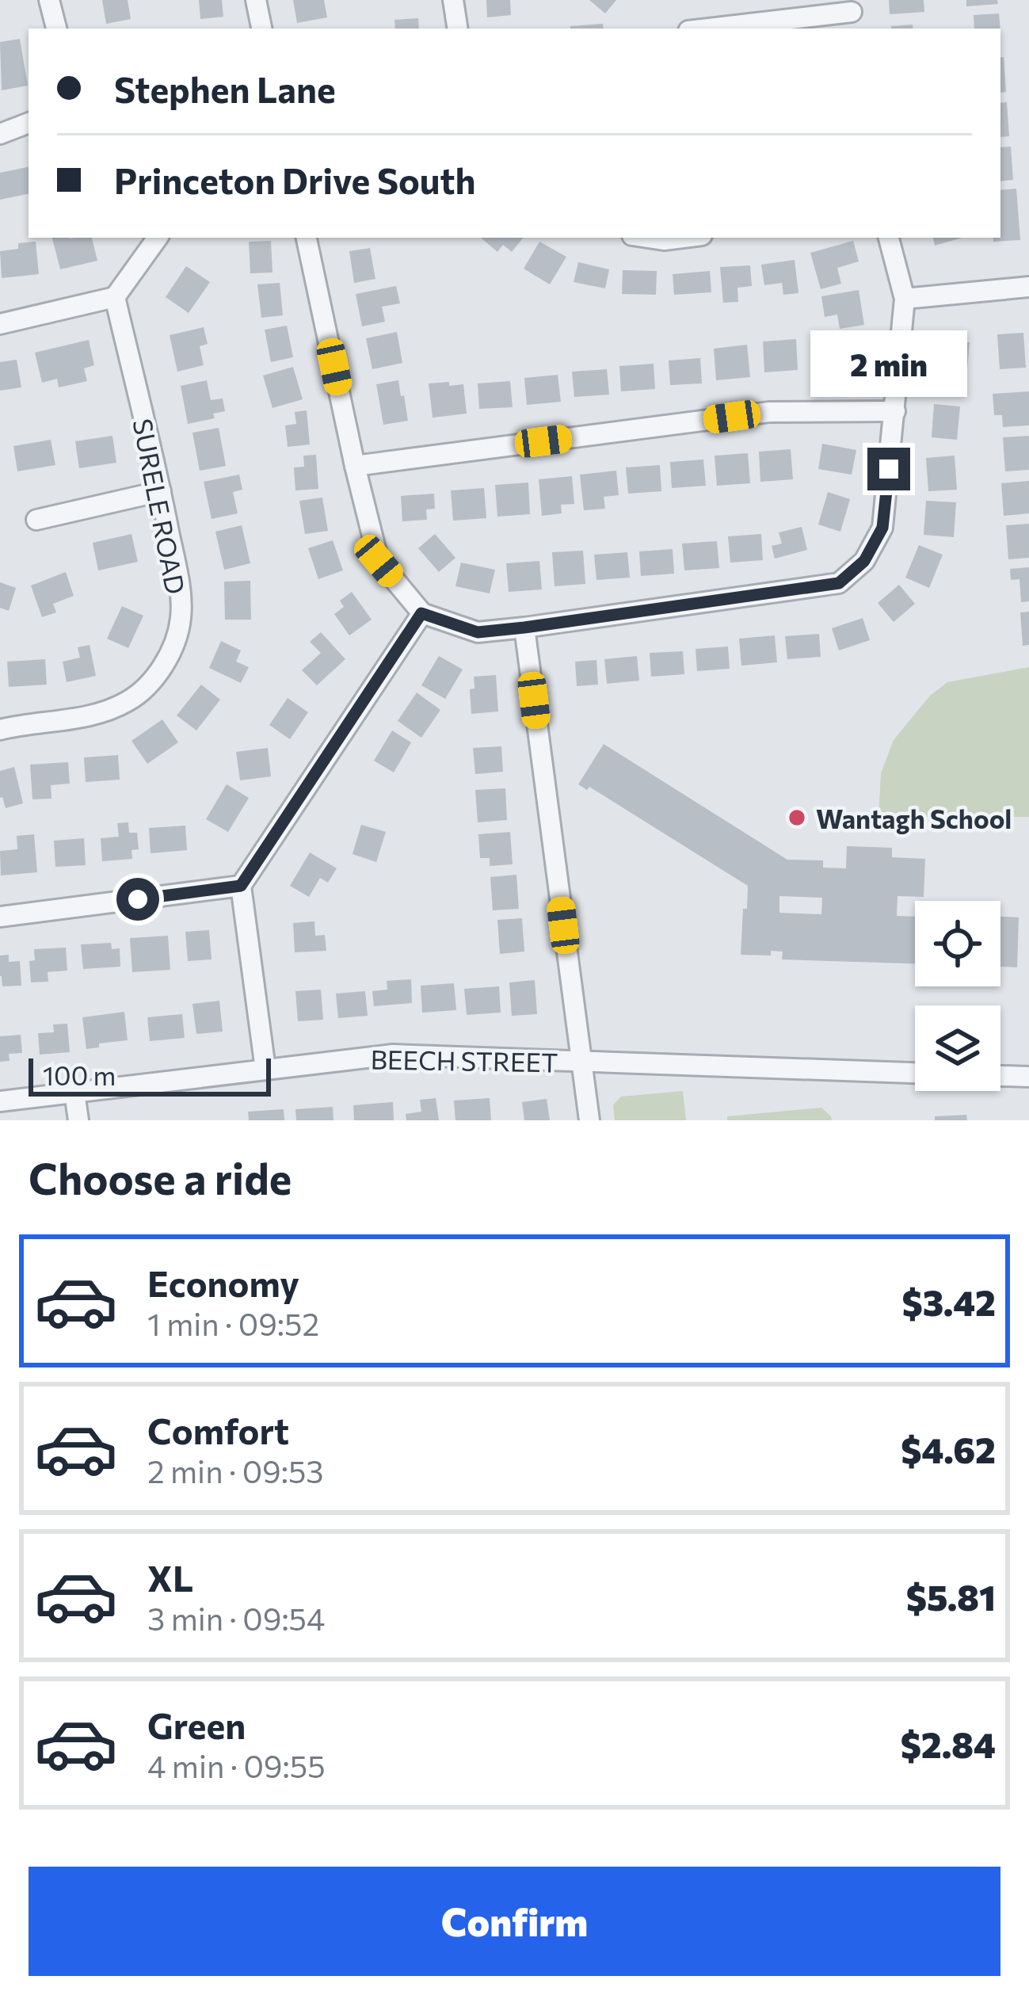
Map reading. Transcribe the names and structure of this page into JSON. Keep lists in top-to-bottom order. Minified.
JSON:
{"streets":{"street":["SURELE ROAD","BEECH STREET"]},"places":["Wantagh School"],"scale_bar":"100 m","page":{"banner":["Stephen Lane","Princeton Drive South"],"bubble":"2 min","scale":"100 m","heading":"Choose a ride","list":[{"name":"Economy","note":"1 min · 09:52","value":"$3.42"},{"name":"Comfort","note":"2 min · 09:53","value":"$4.62"},{"name":"XL","note":"3 min · 09:54","value":"$5.81"},{"name":"Green","note":"4 min · 09:55","value":"$2.84"}],"buttons":"Confirm"}}
